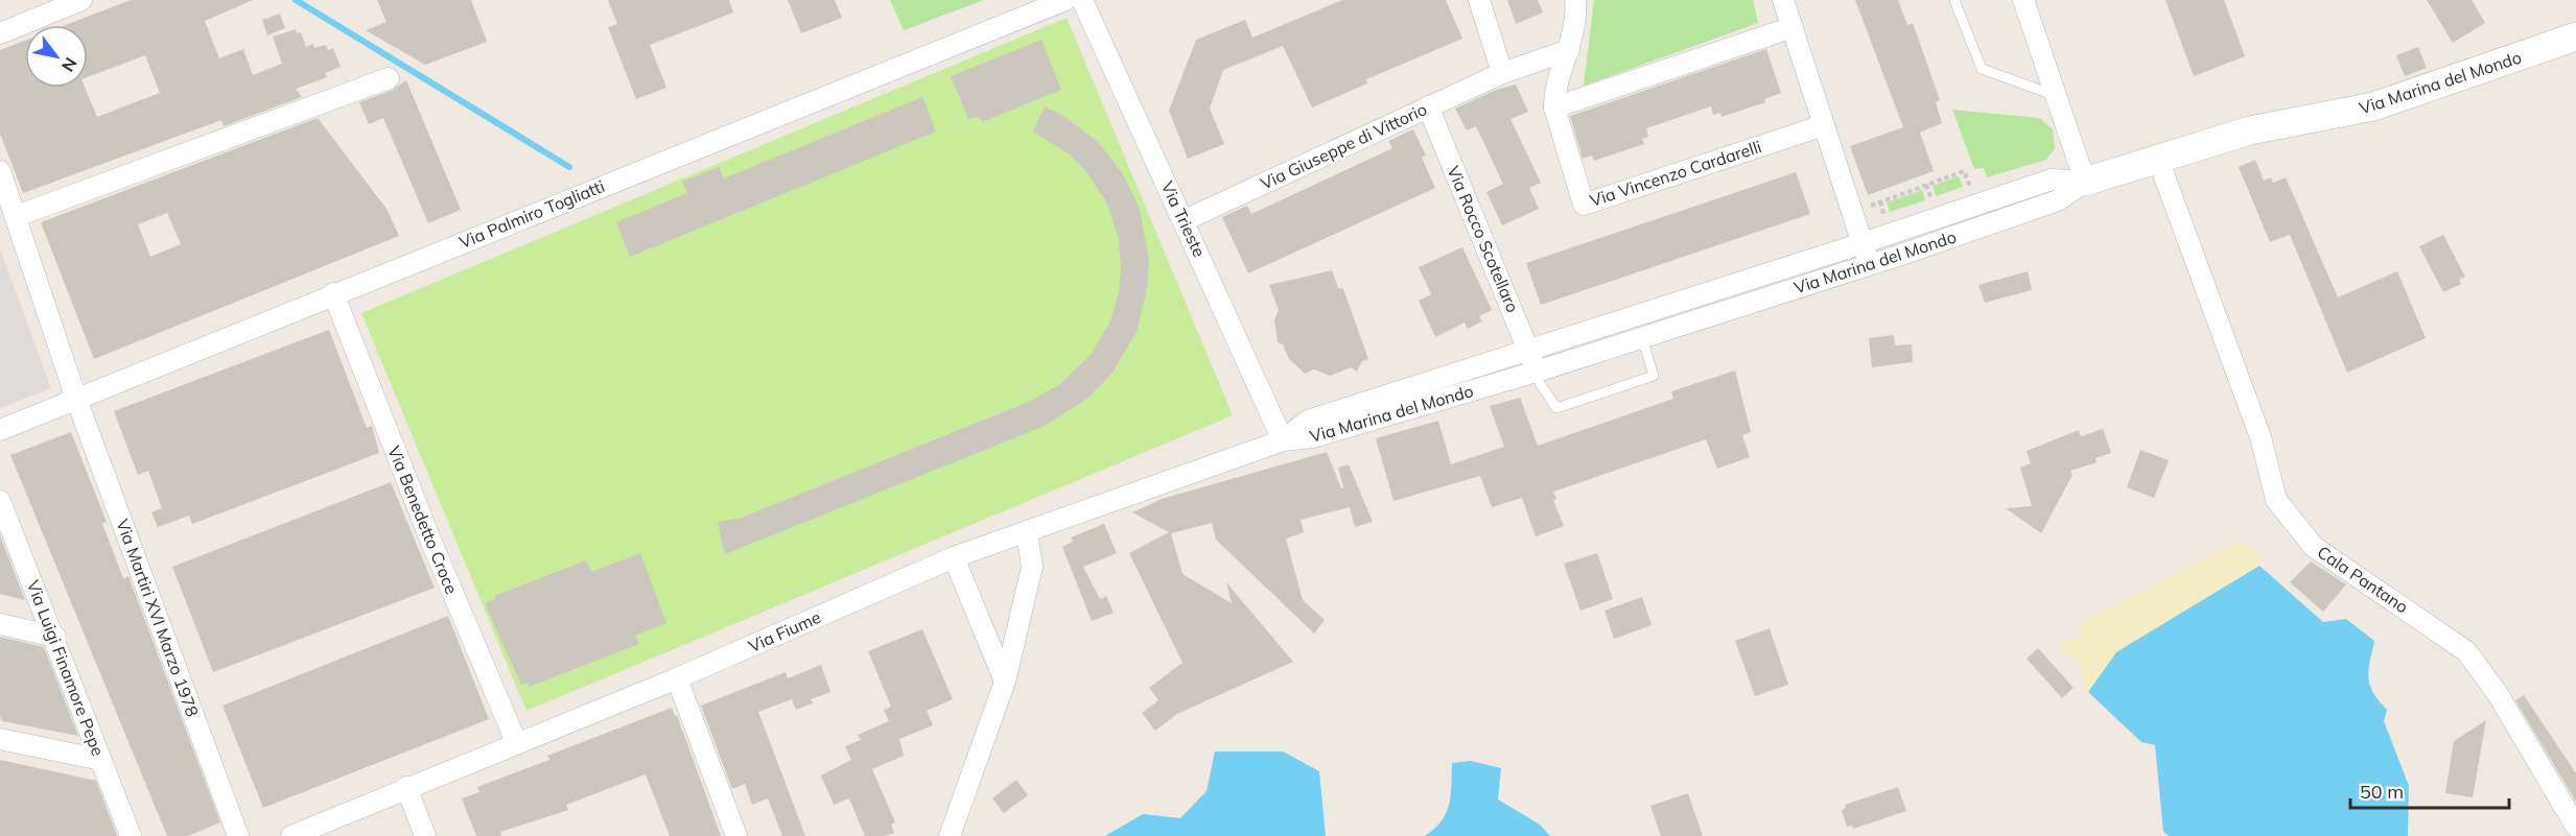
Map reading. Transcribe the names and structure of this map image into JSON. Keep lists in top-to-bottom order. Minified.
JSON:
{"streets":{"street":["Via Marina del Mondo","Via Giuseppe di Vittorio","Via Vincenzo Cardarelli","Via Palmiro Togliatti","Via Trieste","Via Rocco Scotellaro","Via Benedetto Croce","Cala Pantano","Via Martiri XVI Marzo 1978","Via Fiume","Via Luigi Finamore Pepe"]},"crossings":[["Via Marina del Mondo","Via Trieste"],["Via Marina del Mondo","Via Rocco Scotellaro"],["Via Marina del Mondo","Cala Pantano"],["Via Marina del Mondo","Via Fiume"],["Via Giuseppe di Vittorio","Via Vincenzo Cardarelli"],["Via Giuseppe di Vittorio","Via Trieste"],["Via Giuseppe di Vittorio","Via Rocco Scotellaro"],["Via Palmiro Togliatti","Via Benedetto Croce"],["Via Palmiro Togliatti","Via Martiri XVI Marzo 1978"],["Via Trieste","Via Fiume"],["Via Benedetto Croce","Via Fiume"]],"scale_bar":"50 m","north":"bottom right"}
